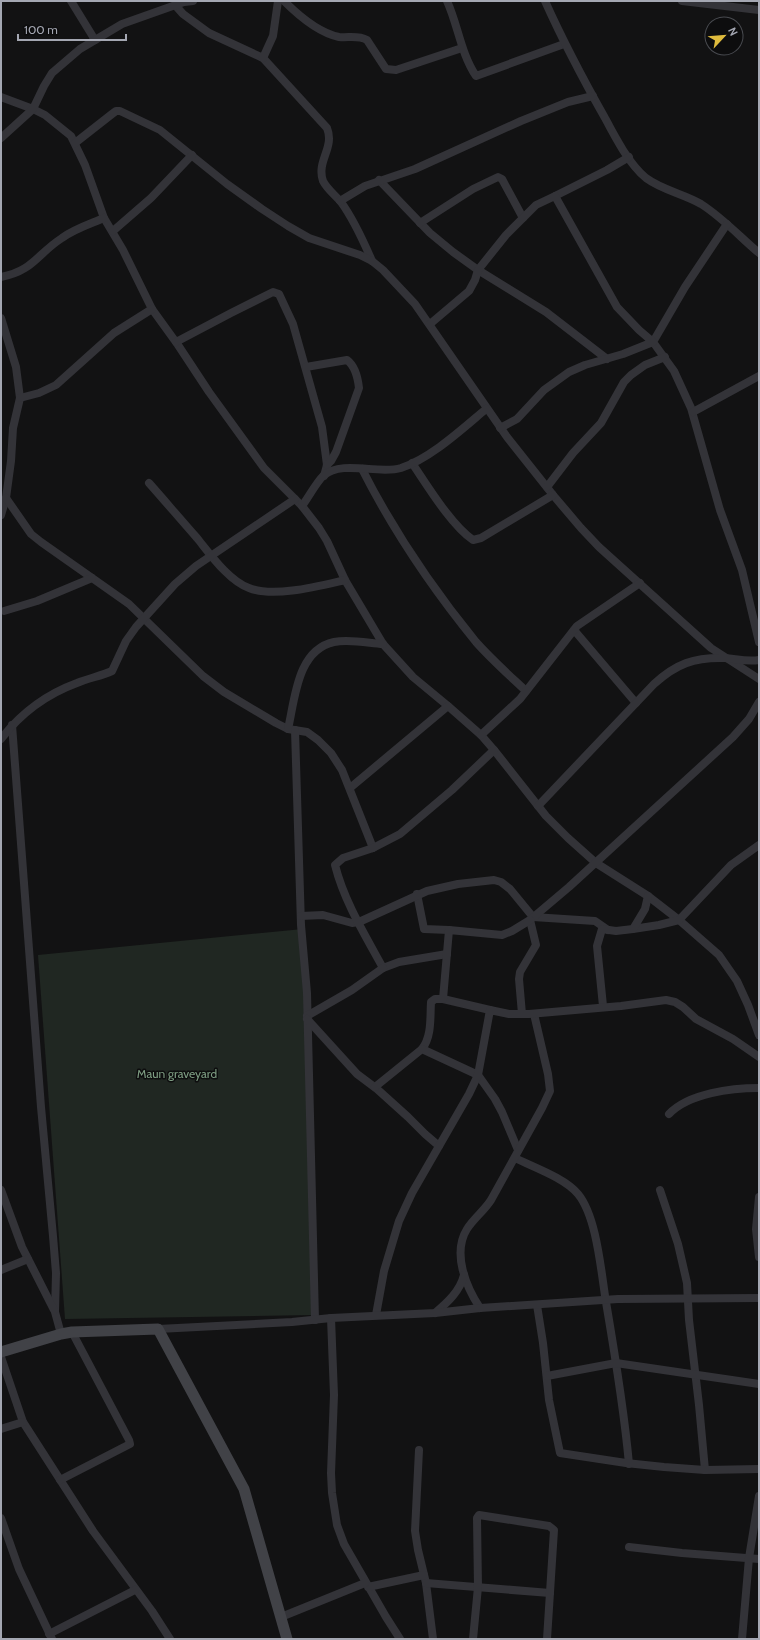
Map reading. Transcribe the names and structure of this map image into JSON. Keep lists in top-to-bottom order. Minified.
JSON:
{"parks":["Maun graveyard"],"scale_bar":"100 m","north":"top right"}
